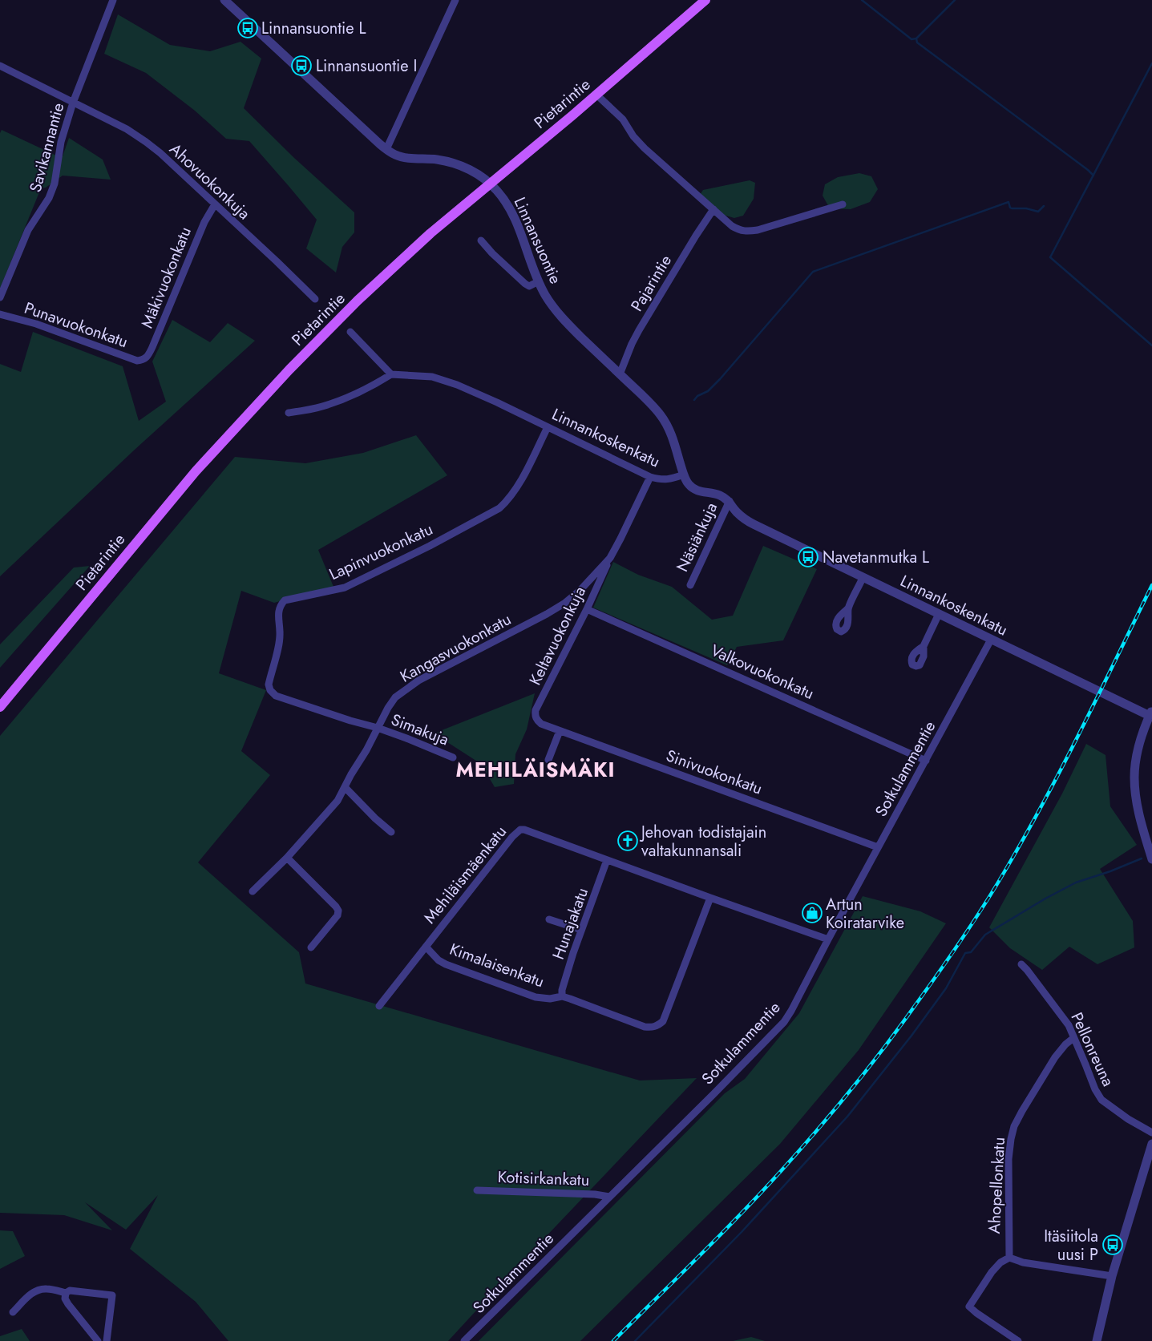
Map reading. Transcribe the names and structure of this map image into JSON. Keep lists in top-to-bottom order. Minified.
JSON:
{"streets":{"main road":["Pietarintie"],"street":["Savikannantie","Ahovuokonkuja","Linnansuontie","Mäkivuokonkatu","Pajarintie","Punavuokonkatu","Linnankoskenkatu","Näsiänkuja","Lapinvuokonkatu","Keltavuokonkuja","Kangasvuokonkatu","Valkovuokonkatu","Simakuja","Sotkulammentie","Sinivuokonkatu","Mehiläismäenkatu","Hunajakatu","Kimalaisenkatu","Pellonreuna","Kotisirkankatu","Ahopellonkatu"]},"crossings":[["Pietarintie","Linnansuontie"],["Savikannantie","Ahovuokonkuja"],["Ahovuokonkuja","Mäkivuokonkatu"],["Linnansuontie","Pajarintie"],["Linnansuontie","Linnankoskenkatu"],["Mäkivuokonkatu","Punavuokonkatu"],["Linnankoskenkatu","Näsiänkuja"],["Linnankoskenkatu","Lapinvuokonkatu"],["Linnankoskenkatu","Kangasvuokonkatu"],["Linnankoskenkatu","Sotkulammentie"],["Lapinvuokonkatu","Kangasvuokonkatu"],["Lapinvuokonkatu","Simakuja"],["Keltavuokonkuja","Kangasvuokonkatu"],["Keltavuokonkuja","Valkovuokonkatu"],["Keltavuokonkuja","Sinivuokonkatu"],["Kangasvuokonkatu","Simakuja"],["Valkovuokonkatu","Sotkulammentie"],["Sotkulammentie","Sinivuokonkatu"],["Sotkulammentie","Mehiläismäenkatu"],["Sotkulammentie","Kotisirkankatu"],["Mehiläismäenkatu","Hunajakatu"],["Mehiläismäenkatu","Kimalaisenkatu"],["Hunajakatu","Kimalaisenkatu"],["Pellonreuna","Ahopellonkatu"]],"districts":["MEHILÄISMÄKI"],"places":{"bus stop":["Linnansuontie L","Linnansuontie I","Navetanmutka L","Itäsiitola uusi P"],"church":["Jehovan todistajain valtakunnansali"],"shop":["Artun Koiratarvike"]}}
